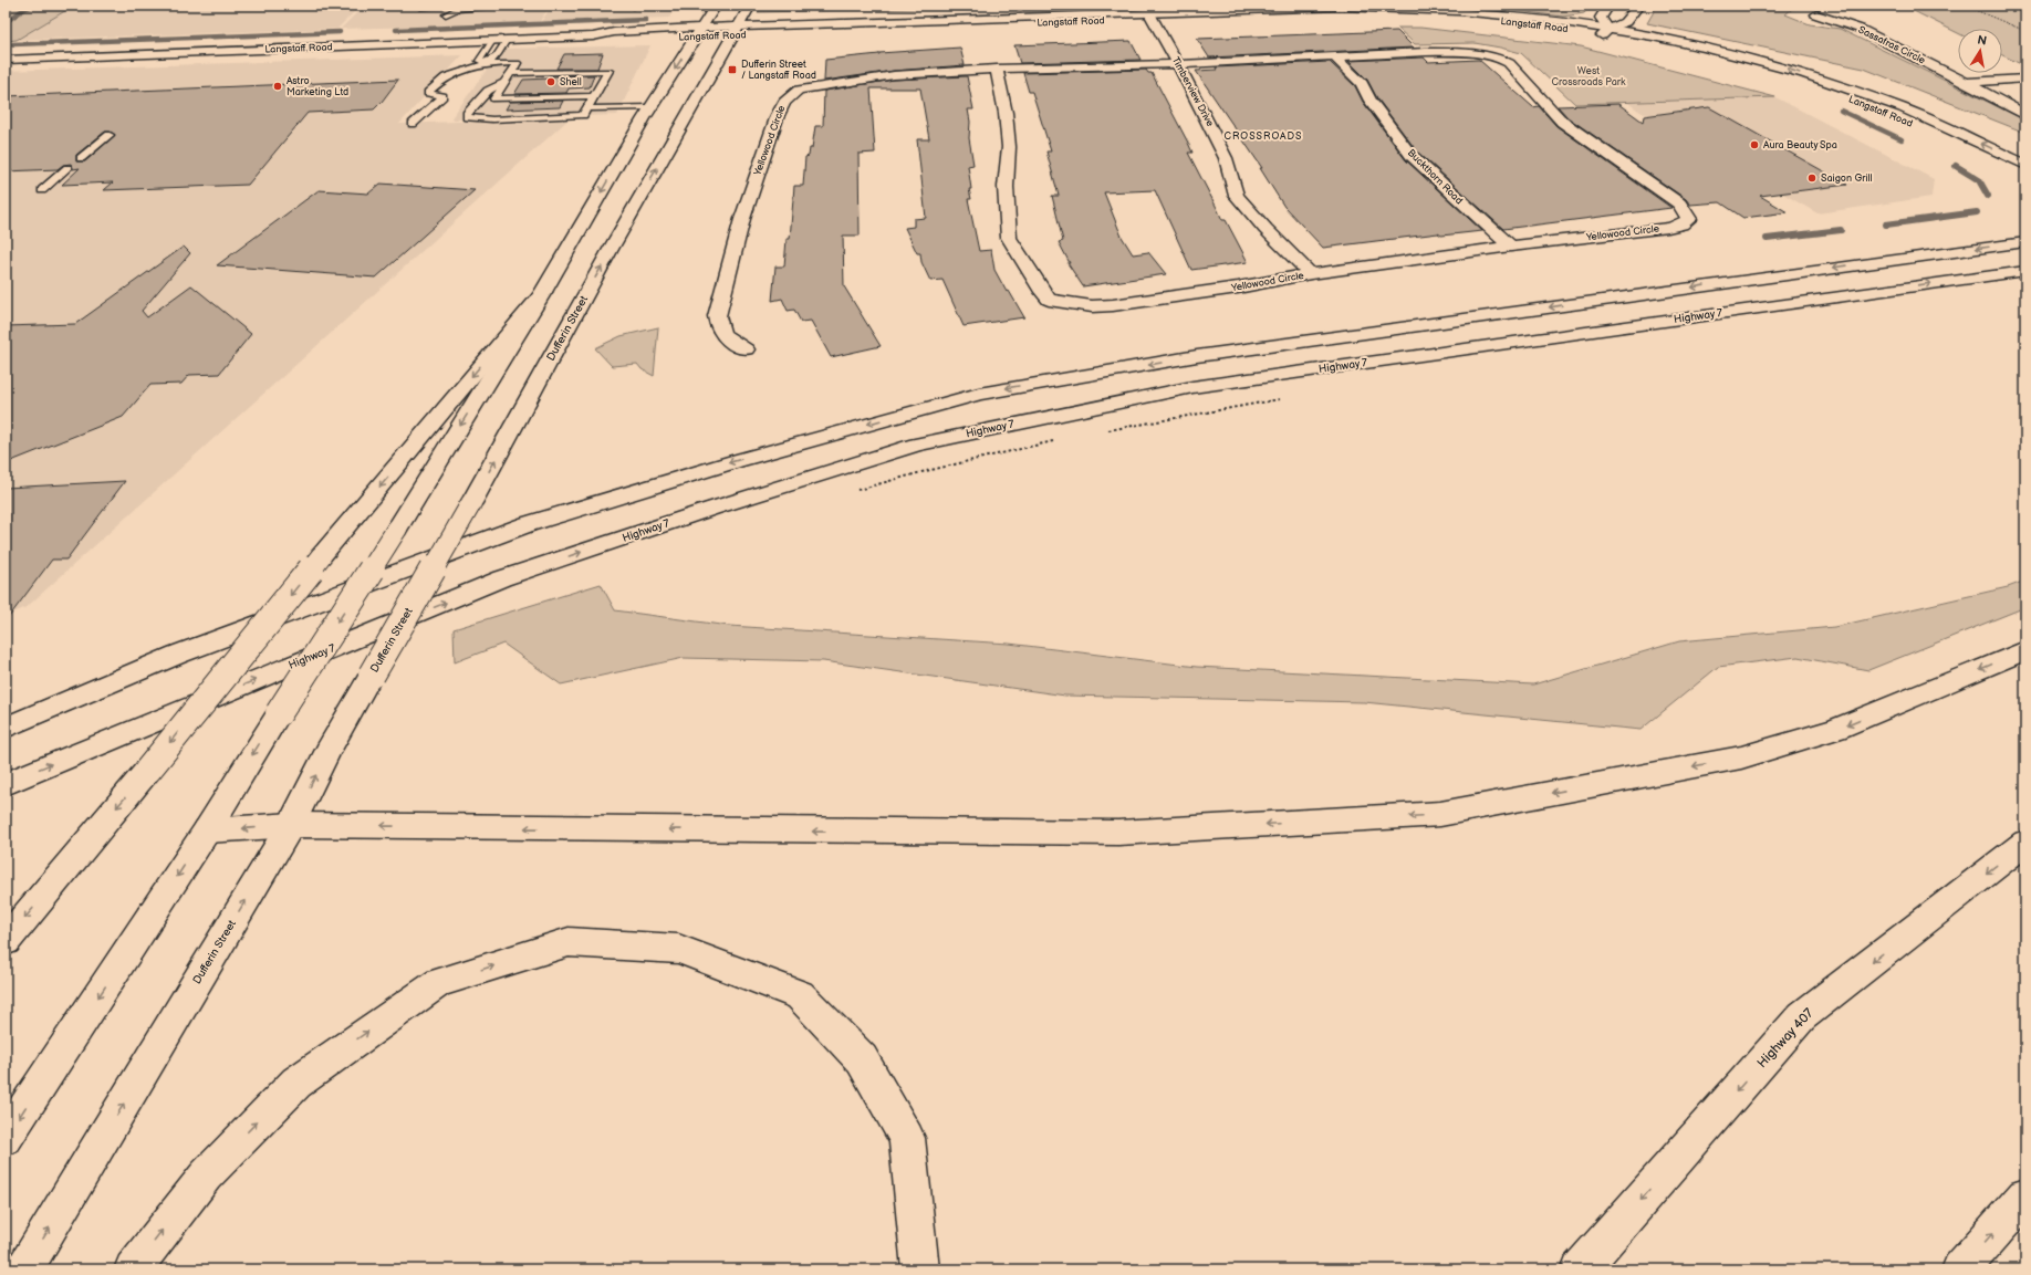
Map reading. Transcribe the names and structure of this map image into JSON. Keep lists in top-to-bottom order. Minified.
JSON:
{"streets":{"main road":["Langstaff Road","Sassafras Circle","Timberview Drive","Yellowood Circle","Buckthorn Road","Highway 7","Dufferin Street","Highway 407"]},"crossings":[["Langstaff Road","Timberview Drive"],["Langstaff Road","Dufferin Street"],["Timberview Drive","Yellowood Circle"],["Yellowood Circle","Buckthorn Road"]],"one_way":["Highway 407"],"districts":["CROSSROADS"],"parks":["West Crossroads Park"],"places":{"transit":["Dufferin Street / Langstaff Road"],"other":["Shell","Astro Marketing Ltd","Aura Beauty Spa","Saigon Grill"]},"north":"top"}
